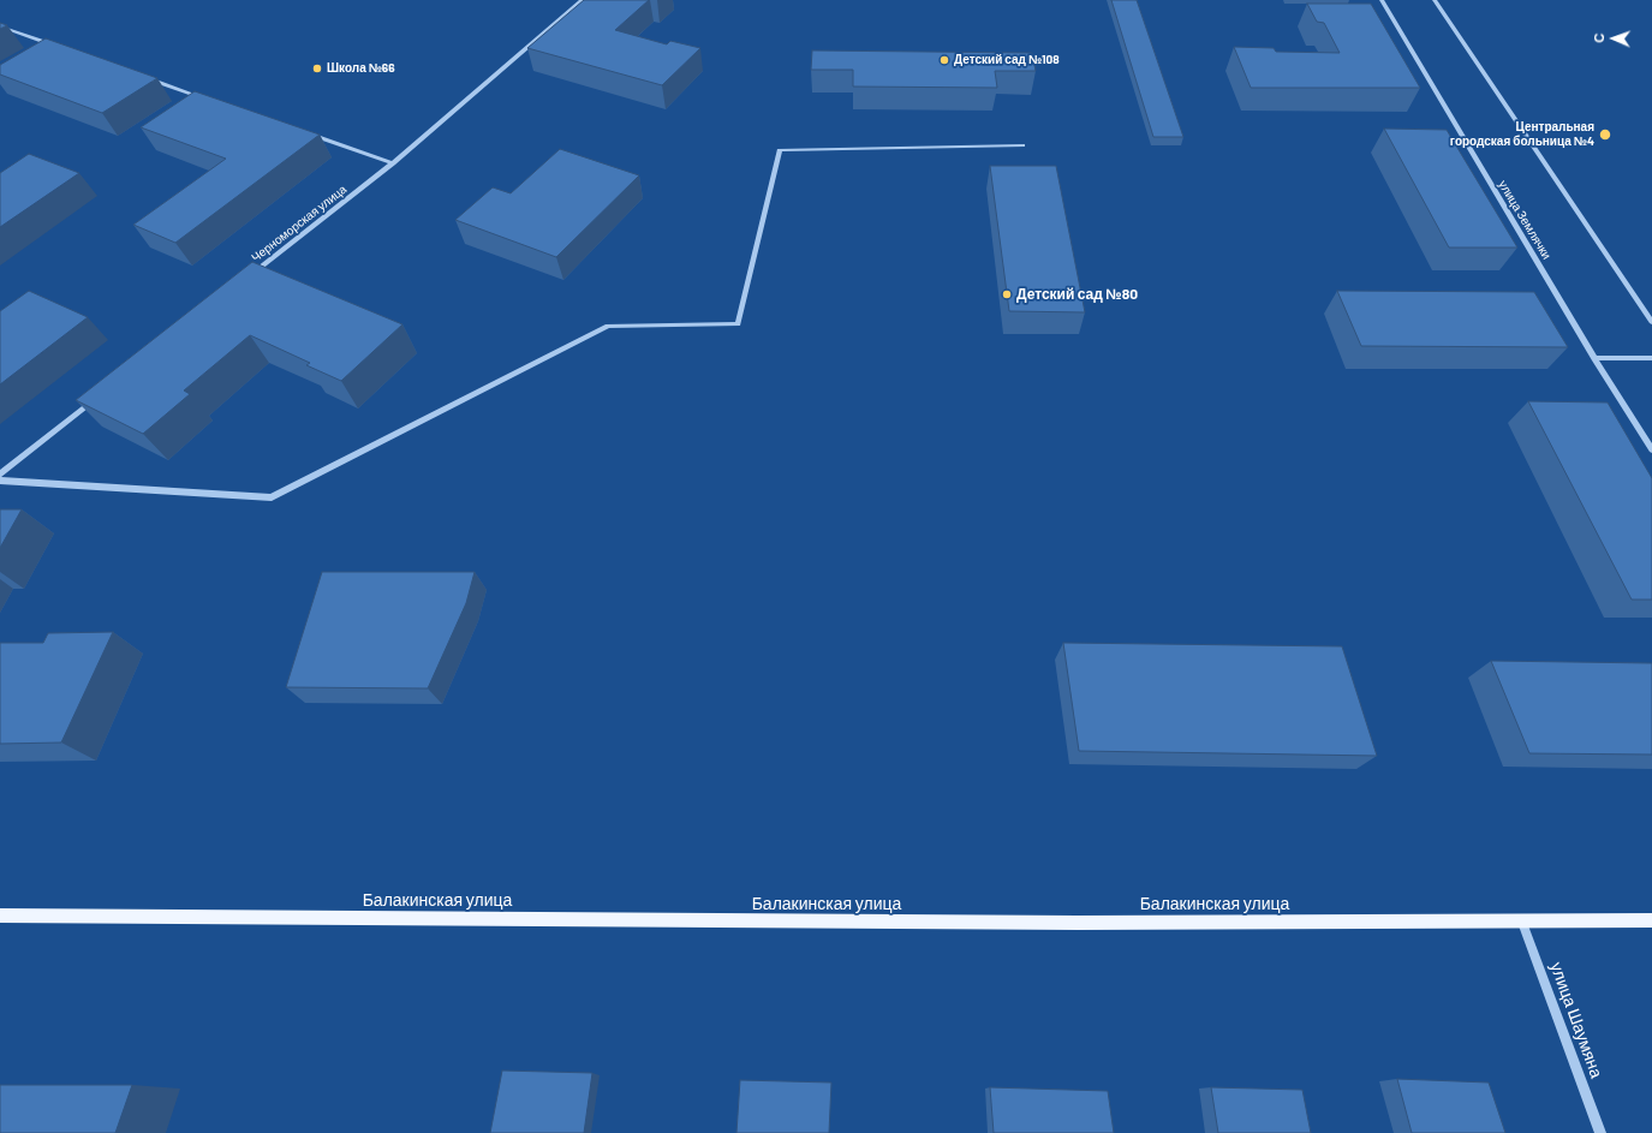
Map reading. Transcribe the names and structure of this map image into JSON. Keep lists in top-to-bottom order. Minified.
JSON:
{"streets":{"main road":["Балакинская улица"],"street":["улица Землячки","Черноморская улица","улица Шаумяна"]},"crossings":[["Балакинская улица","улица Шаумяна"]],"places":["Детский сад №108","Школа №66","Центральная городская больница №4","Детский сад №80"],"north":"left"}
